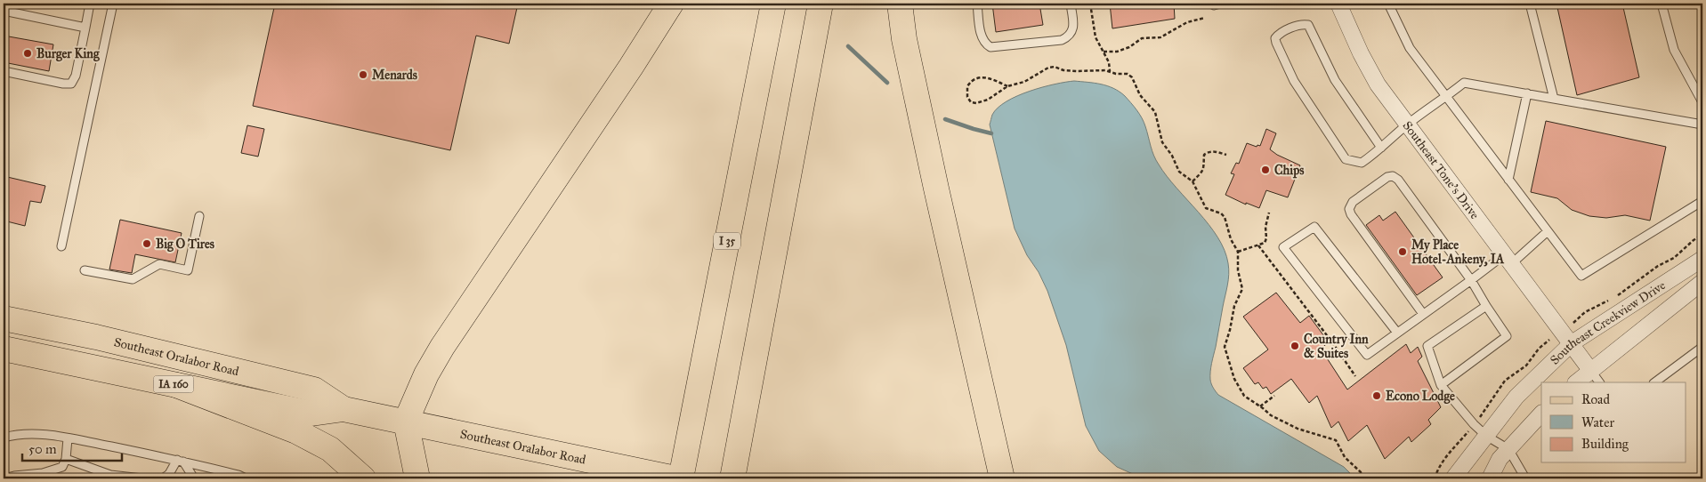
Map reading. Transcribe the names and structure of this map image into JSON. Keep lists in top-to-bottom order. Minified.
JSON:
{"streets":{"main road":["I 35","Southeast Oralabor Road","IA 160"],"street":["Southeast Tone's Drive","Southeast Creekview Drive"]},"crossings":[["Southeast Tone's Drive","Southeast Creekview Drive"]],"places":["Burger King","Menards","Chips","Big O Tires","My Place Hotel-Ankeny, IA","Country Inn & Suites","Econo Lodge"],"legend":["Road","Water","Building"],"scale_bar":"50 m"}
